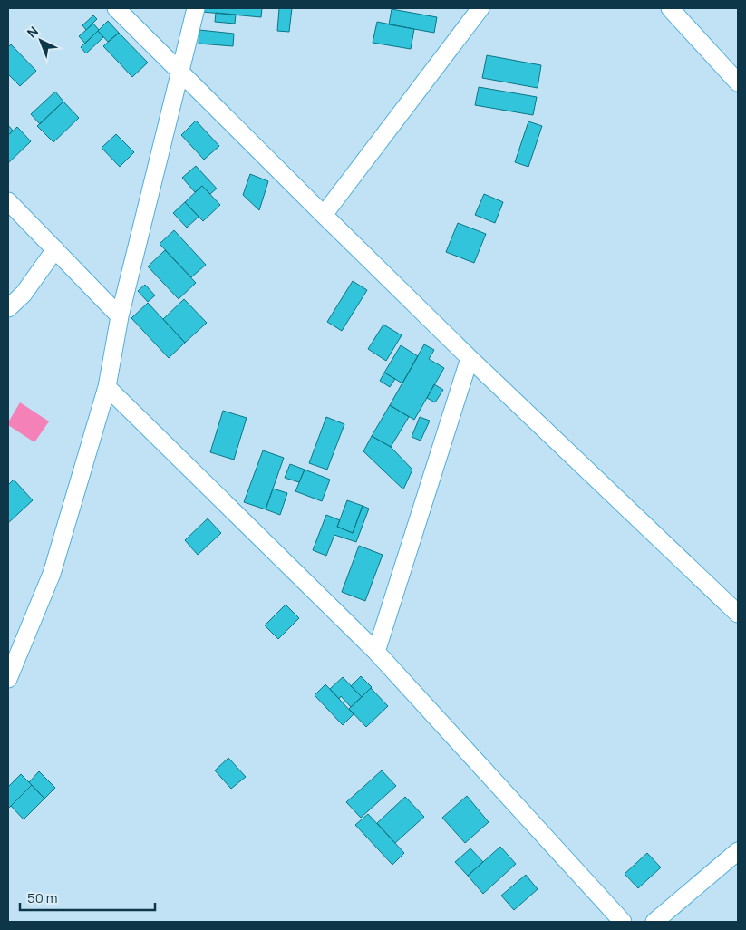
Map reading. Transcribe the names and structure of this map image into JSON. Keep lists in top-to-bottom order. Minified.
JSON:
{"scale_bar":"50 m","north":"top left"}
